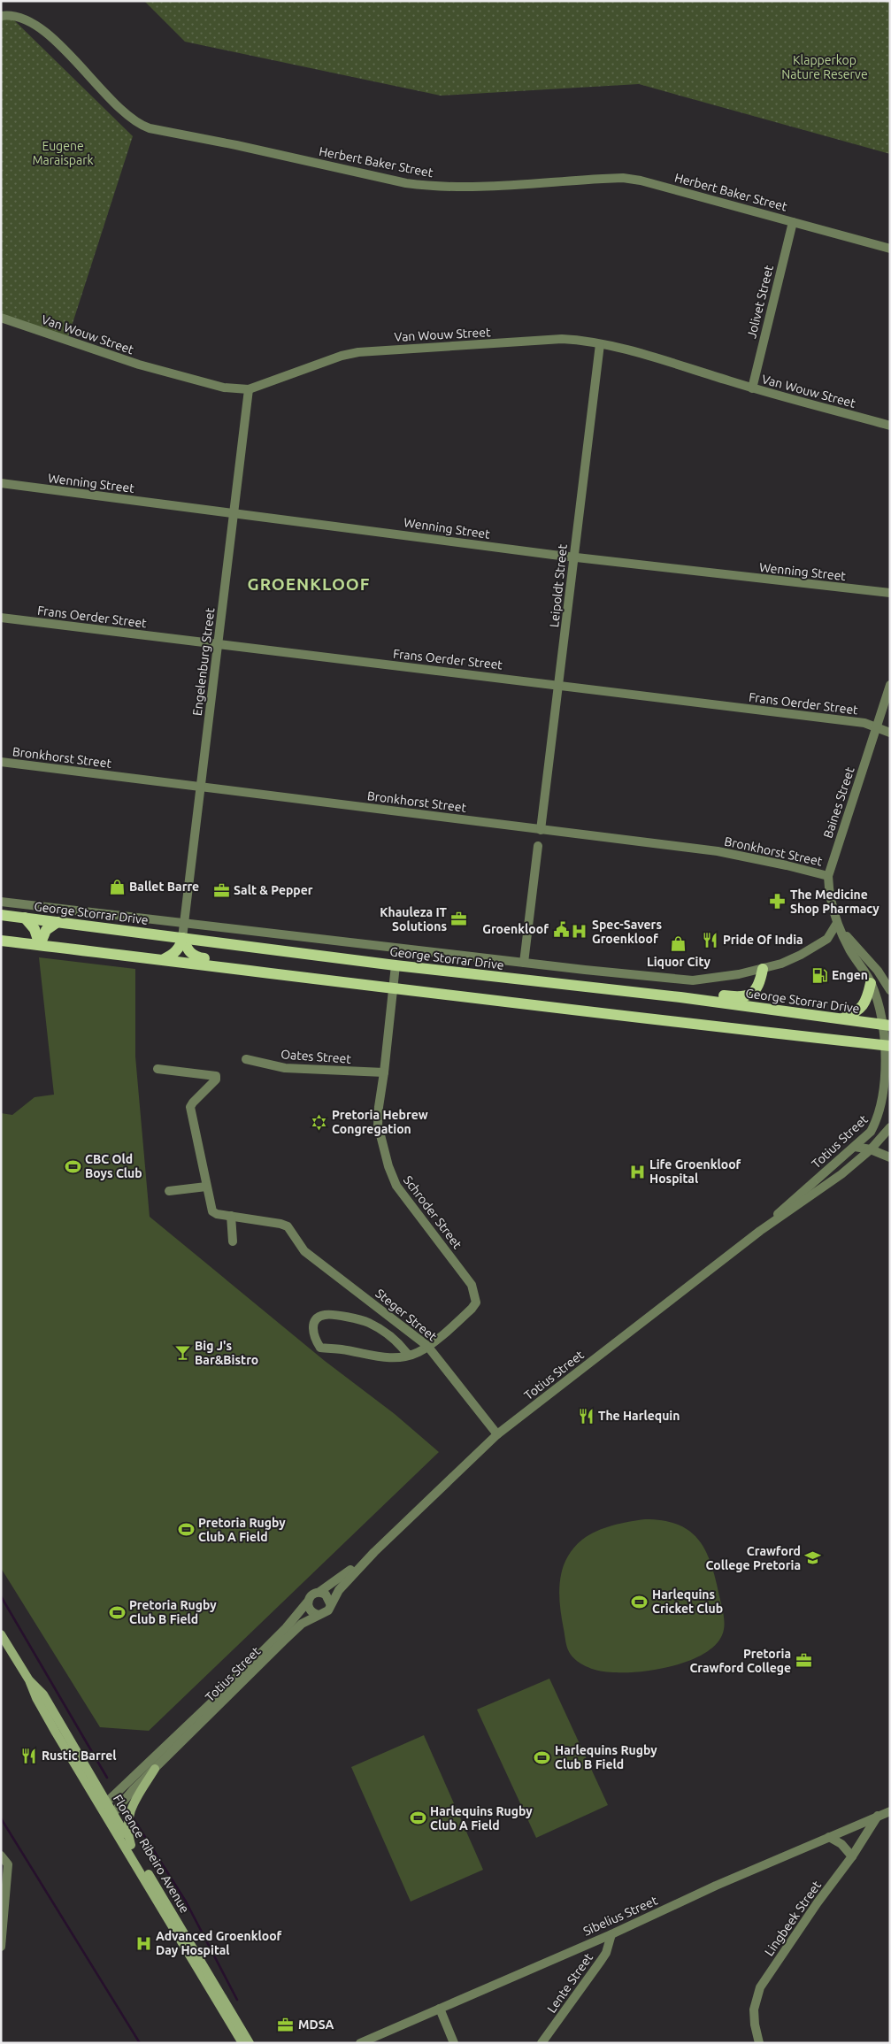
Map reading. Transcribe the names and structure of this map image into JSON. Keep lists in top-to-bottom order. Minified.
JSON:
{"streets":{"main road":["George Storrar Drive","Florence Ribeiro Avenue"],"street":["Herbert Baker Street","Jolivet Street","Van Wouw Street","Wenning Street","Leipoldt Street","Frans Oerder Street","Engelenburg Street","Bronkhorst Street","Baines Street","Oates Street","Totius Street","Schroder Street","Steger Street","Sibelius Street","Lingbeek Street","Lente Street"]},"crossings":[["Herbert Baker Street","Jolivet Street"],["Jolivet Street","Van Wouw Street"],["Van Wouw Street","Leipoldt Street"],["Van Wouw Street","Engelenburg Street"],["Wenning Street","Leipoldt Street"],["Wenning Street","Engelenburg Street"],["Leipoldt Street","Frans Oerder Street"],["Leipoldt Street","Bronkhorst Street"],["Frans Oerder Street","Engelenburg Street"],["Frans Oerder Street","Baines Street"],["Engelenburg Street","Bronkhorst Street"],["Engelenburg Street","George Storrar Drive"],["Bronkhorst Street","Baines Street"],["Baines Street","George Storrar Drive"],["Baines Street","Totius Street"],["George Storrar Drive","Totius Street"],["George Storrar Drive","Schroder Street"],["Oates Street","Schroder Street"],["Totius Street","Steger Street"],["Totius Street","Florence Ribeiro Avenue"],["Schroder Street","Steger Street"],["Sibelius Street","Lingbeek Street"],["Sibelius Street","Lente Street"]],"districts":["GROENKLOOF"],"parks":["Klapperkop Nature Reserve","Eugene Maraispark"],"places":{"shop":["Ballet Barre","Liquor City"],"office":["Salt & Pepper","Khauleza IT Solutions","Pretoria Crawford College","MDSA"],"pharmacy":["The Medicine Shop Pharmacy"],"public building":["Groenkloof"],"hospital":["Spec-Savers Groenkloof","Life Groenkloof Hospital","Advanced Groenkloof Day Hospital"],"restaurant":["Pride Of India","The Harlequin","Rustic Barrel"],"fuel station":["Engen"],"synagogue":["Pretoria Hebrew Congregation"],"sports":["CBC Old Boys Club","Pretoria Rugby Club A Field","Harlequins Cricket Club","Pretoria Rugby Club B Field","Harlequins Rugby Club B Field","Harlequins Rugby Club A Field"],"bar":["Big J's Bar&Bistro"],"school or university":["Crawford College Pretoria"]}}
